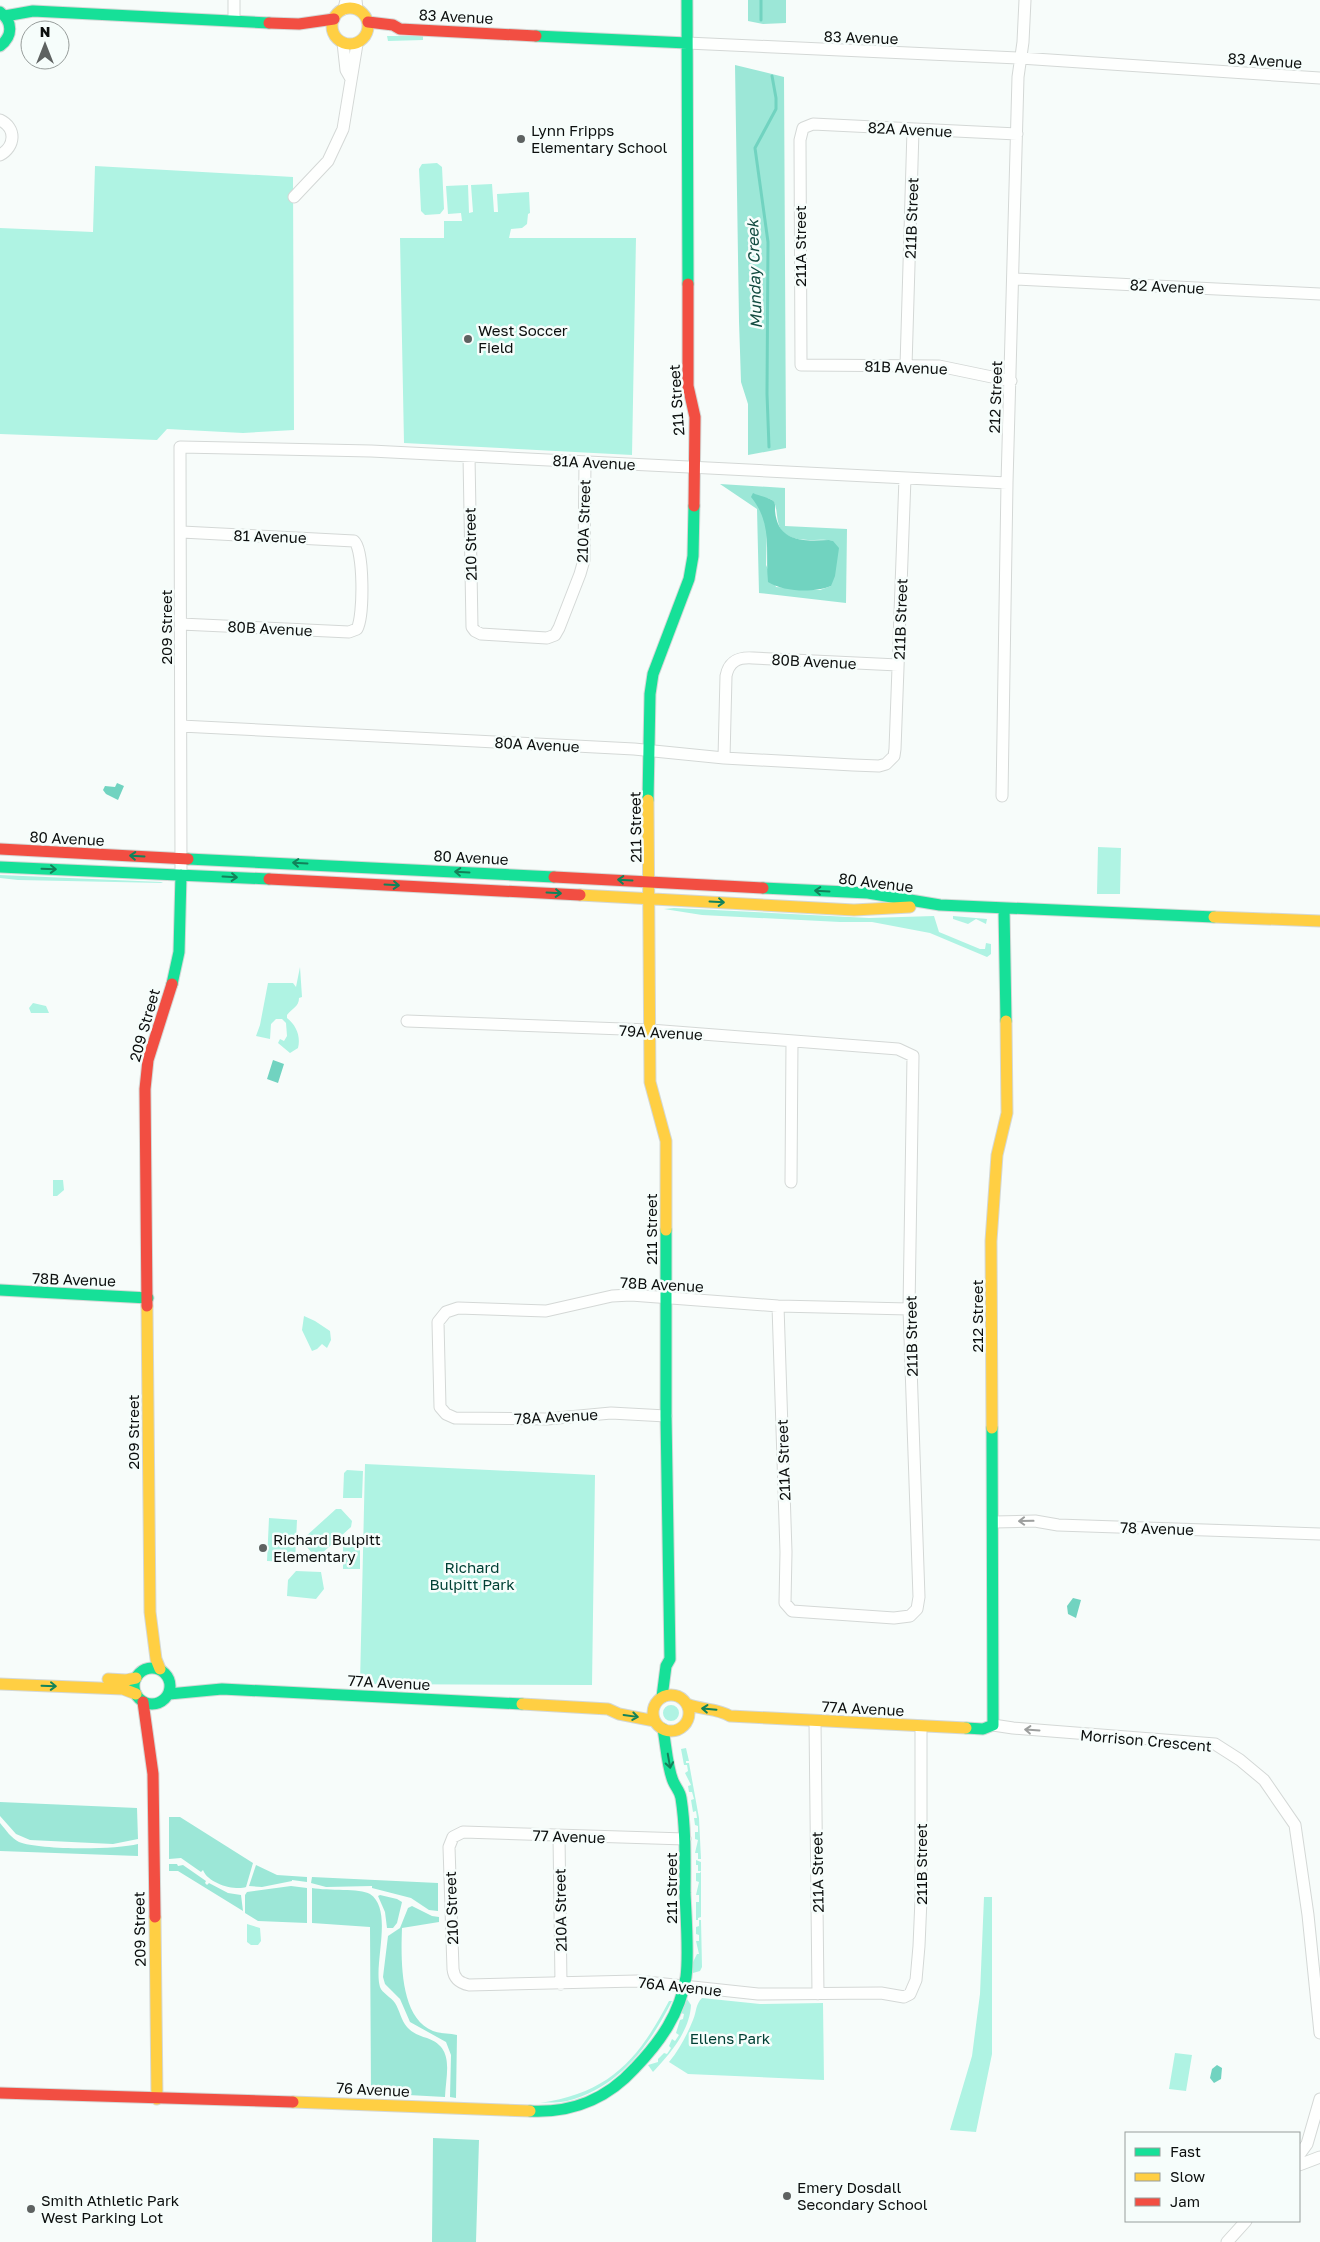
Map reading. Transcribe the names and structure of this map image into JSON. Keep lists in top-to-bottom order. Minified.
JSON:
{"streets":{"street":["83 Avenue","82A Avenue","211B Street","211A Street","82 Avenue","81B Avenue","212 Street","211 Street","81A Avenue","210A Street","81 Avenue","210 Street","209 Street","80B Avenue","80A Avenue","80 Avenue","79A Avenue","78B Avenue","78A Avenue","78 Avenue","77A Avenue","Morrison Crescent","77 Avenue","76A Avenue","76 Avenue"]},"crossings":[["83 Avenue","212 Street"],["83 Avenue","211 Street"],["82A Avenue","211B Street"],["82A Avenue","211A Street"],["82A Avenue","212 Street"],["211B Street","211A Street"],["211B Street","81B Avenue"],["211B Street","81A Avenue"],["211B Street","80B Avenue"],["211B Street","80A Avenue"],["211B Street","79A Avenue"],["211B Street","78B Avenue"],["211B Street","77A Avenue"],["211B Street","76A Avenue"],["211A Street","81B Avenue"],["211A Street","78B Avenue"],["211A Street","77A Avenue"],["211A Street","76A Avenue"],["82 Avenue","212 Street"],["81B Avenue","212 Street"],["212 Street","81A Avenue"],["212 Street","80 Avenue"],["212 Street","78 Avenue"],["212 Street","77A Avenue"],["212 Street","Morrison Crescent"],["211 Street","81A Avenue"],["211 Street","80A Avenue"],["211 Street","80 Avenue"],["211 Street","79A Avenue"],["211 Street","78B Avenue"],["211 Street","78A Avenue"],["211 Street","77A Avenue"],["211 Street","77 Avenue"],["211 Street","76A Avenue"],["211 Street","76 Avenue"],["81A Avenue","210A Street"],["81A Avenue","210 Street"],["81A Avenue","209 Street"],["210A Street","210 Street"],["210A Street","77 Avenue"],["210A Street","76A Avenue"],["81 Avenue","209 Street"],["81 Avenue","80B Avenue"],["210 Street","77 Avenue"],["210 Street","76A Avenue"],["209 Street","80B Avenue"],["209 Street","80A Avenue"],["209 Street","80 Avenue"],["209 Street","78B Avenue"],["209 Street","77A Avenue"],["209 Street","76 Avenue"],["80B Avenue","80A Avenue"],["78B Avenue","78A Avenue"],["77A Avenue","Morrison Crescent"],["76A Avenue","76 Avenue"]],"one_way":["78 Avenue","Morrison Crescent"],"water":["Munday Creek"],"parks":["Richard Bulpitt Park","Ellens Park"],"places":["Lynn Fripps Elementary School","West Soccer Field","Richard Bulpitt Elementary","Emery Dosdall Secondary School","Smith Athletic Park West Parking Lot"],"legend":["Fast","Slow","Jam"],"north":"top"}
